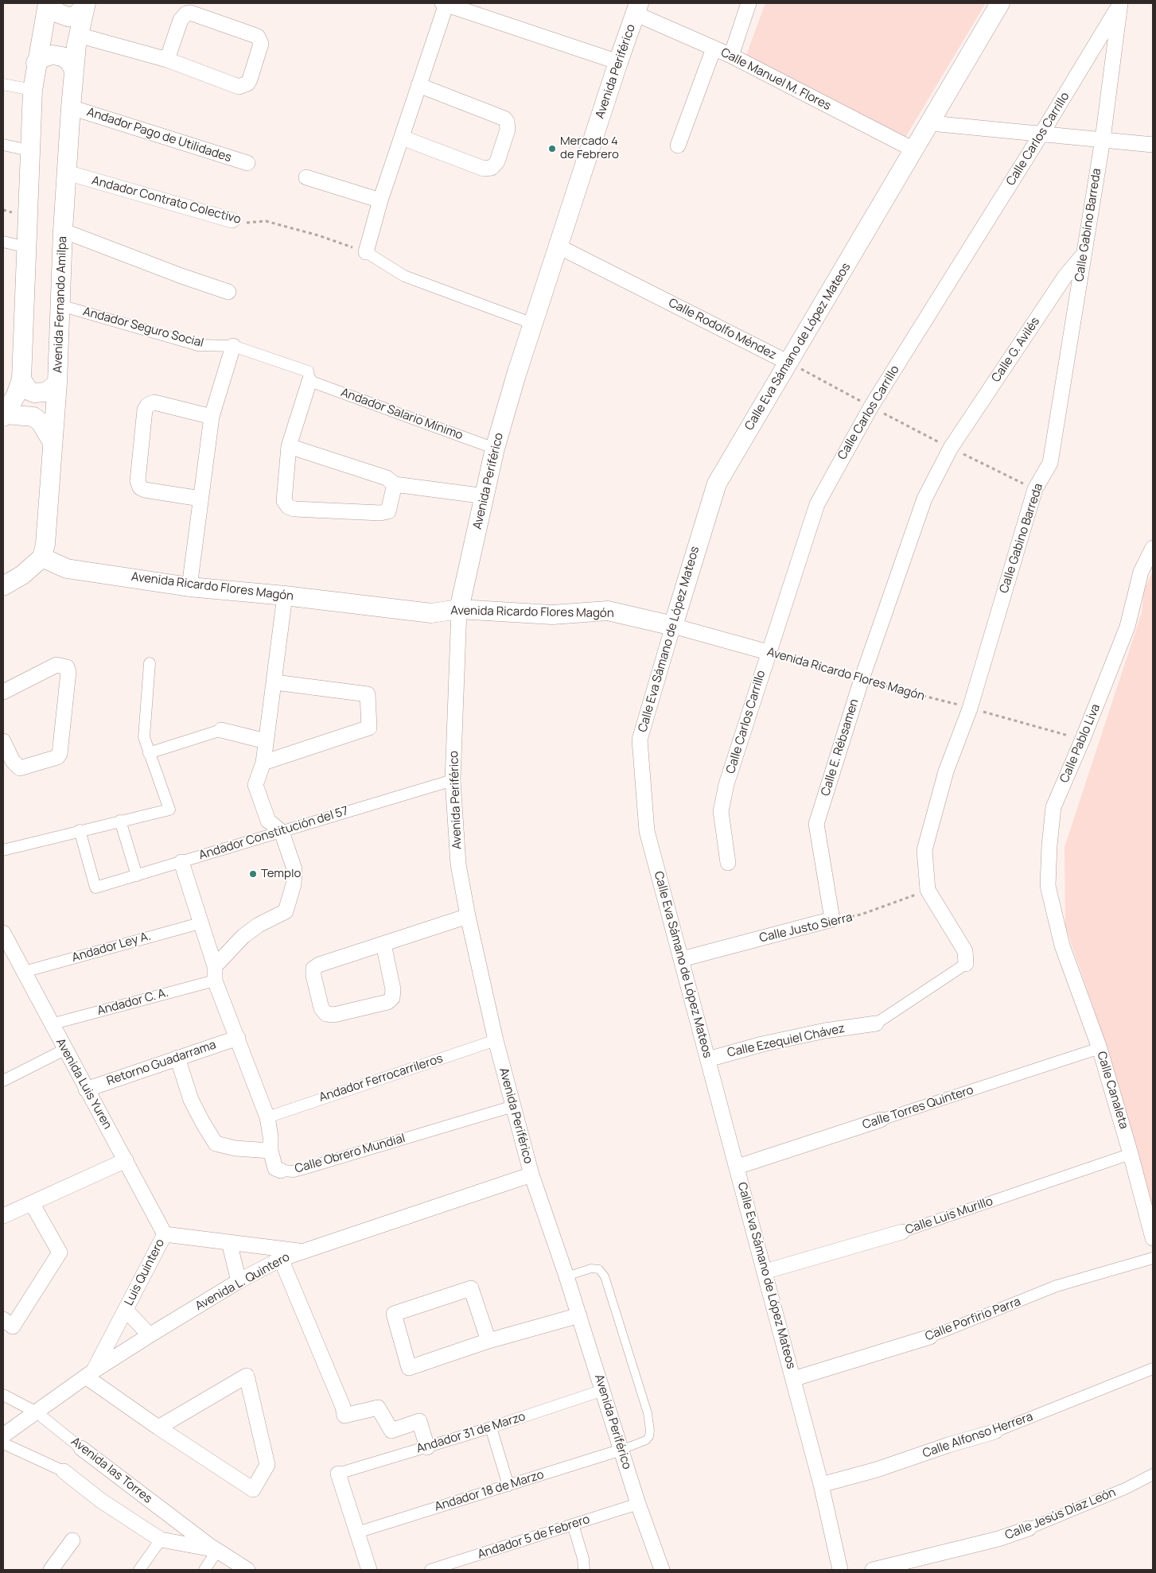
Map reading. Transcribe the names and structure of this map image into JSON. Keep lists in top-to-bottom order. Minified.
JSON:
{"streets":{"street":["Avenida Periférico","Calle Manuel M. Flores","Andador Pago de Utilidades","Calle Carlos Carrillo","Andador Contrato Colectivo","Calle Gabino Barreda","Avenida Fernando Amilpa","Andador Seguro Social","Calle Rodolfo Méndez","Calle Eva Sámano de López Mateos","Calle G. Avilés","Andador Salario Mínimo","Avenida Ricardo Flores Magón","Calle Pablo Liva","Calle E. Rébsamen","Andador Constitución del 57","Calle Justo Sierra","Andador Ley A.","Andador C. A.","Calle Ezequiel Chávez","Retorno Guadarrama","Andador Ferrocarrileros","Avenida Luis Yuren","Calle Canaleta","Calle Torres Quintero","Calle Obrero Mundial","Calle Luis Murillo","Luis Quintero","Avenida L. Quintero","Calle Porfirio Parra","Andador 31 de Marzo","Calle Alfonso Herrera","Avenida las Torres","Andador 18 de Marzo","Calle Jesús Díaz León","Andador 5 de Febrero"]},"crossings":[["Avenida Periférico","Calle Manuel M. Flores"],["Avenida Periférico","Calle Rodolfo Méndez"],["Avenida Periférico","Andador Salario Mínimo"],["Avenida Periférico","Avenida Ricardo Flores Magón"],["Avenida Periférico","Andador Constitución del 57"],["Avenida Periférico","Andador Ferrocarrileros"],["Avenida Periférico","Calle Obrero Mundial"],["Avenida Periférico","Avenida L. Quintero"],["Avenida Periférico","Andador 31 de Marzo"],["Avenida Periférico","Andador 18 de Marzo"],["Avenida Periférico","Andador 5 de Febrero"],["Calle Manuel M. Flores","Calle Eva Sámano de López Mateos"],["Andador Pago de Utilidades","Avenida Fernando Amilpa"],["Calle Carlos Carrillo","Calle Gabino Barreda"],["Calle Carlos Carrillo","Calle Rodolfo Méndez"],["Calle Carlos Carrillo","Avenida Ricardo Flores Magón"],["Andador Contrato Colectivo","Avenida Fernando Amilpa"],["Calle Gabino Barreda","Calle Rodolfo Méndez"],["Calle Gabino Barreda","Calle G. Avilés"],["Calle Gabino Barreda","Avenida Ricardo Flores Magón"],["Calle Gabino Barreda","Calle Justo Sierra"],["Calle Gabino Barreda","Calle Ezequiel Chávez"],["Avenida Fernando Amilpa","Andador Seguro Social"],["Avenida Fernando Amilpa","Avenida Ricardo Flores Magón"],["Andador Seguro Social","Andador Salario Mínimo"],["Calle Rodolfo Méndez","Calle Eva Sámano de López Mateos"],["Calle Rodolfo Méndez","Calle G. Avilés"],["Calle Rodolfo Méndez","Calle E. Rébsamen"],["Calle Eva Sámano de López Mateos","Avenida Ricardo Flores Magón"],["Calle Eva Sámano de López Mateos","Calle Justo Sierra"],["Calle Eva Sámano de López Mateos","Calle Ezequiel Chávez"],["Calle Eva Sámano de López Mateos","Calle Torres Quintero"],["Calle Eva Sámano de López Mateos","Calle Luis Murillo"],["Calle Eva Sámano de López Mateos","Calle Porfirio Parra"],["Calle Eva Sámano de López Mateos","Calle Alfonso Herrera"],["Calle G. Avilés","Calle E. Rébsamen"],["Avenida Ricardo Flores Magón","Calle Pablo Liva"],["Avenida Ricardo Flores Magón","Calle E. Rébsamen"],["Calle Pablo Liva","Calle Canaleta"],["Calle E. Rébsamen","Calle Justo Sierra"],["Andador Constitución del 57","Calle Obrero Mundial"],["Andador Ley A.","Avenida Luis Yuren"],["Andador Ley A.","Calle Obrero Mundial"],["Andador C. A.","Avenida Luis Yuren"],["Andador C. A.","Calle Obrero Mundial"],["Retorno Guadarrama","Avenida Luis Yuren"],["Retorno Guadarrama","Calle Obrero Mundial"],["Andador Ferrocarrileros","Calle Obrero Mundial"],["Avenida Luis Yuren","Luis Quintero"],["Calle Canaleta","Calle Torres Quintero"],["Calle Canaleta","Calle Luis Murillo"],["Luis Quintero","Avenida L. Quintero"],["Avenida L. Quintero","Avenida las Torres"]],"places":["Mercado 4 de Febrero","Templo"]}
